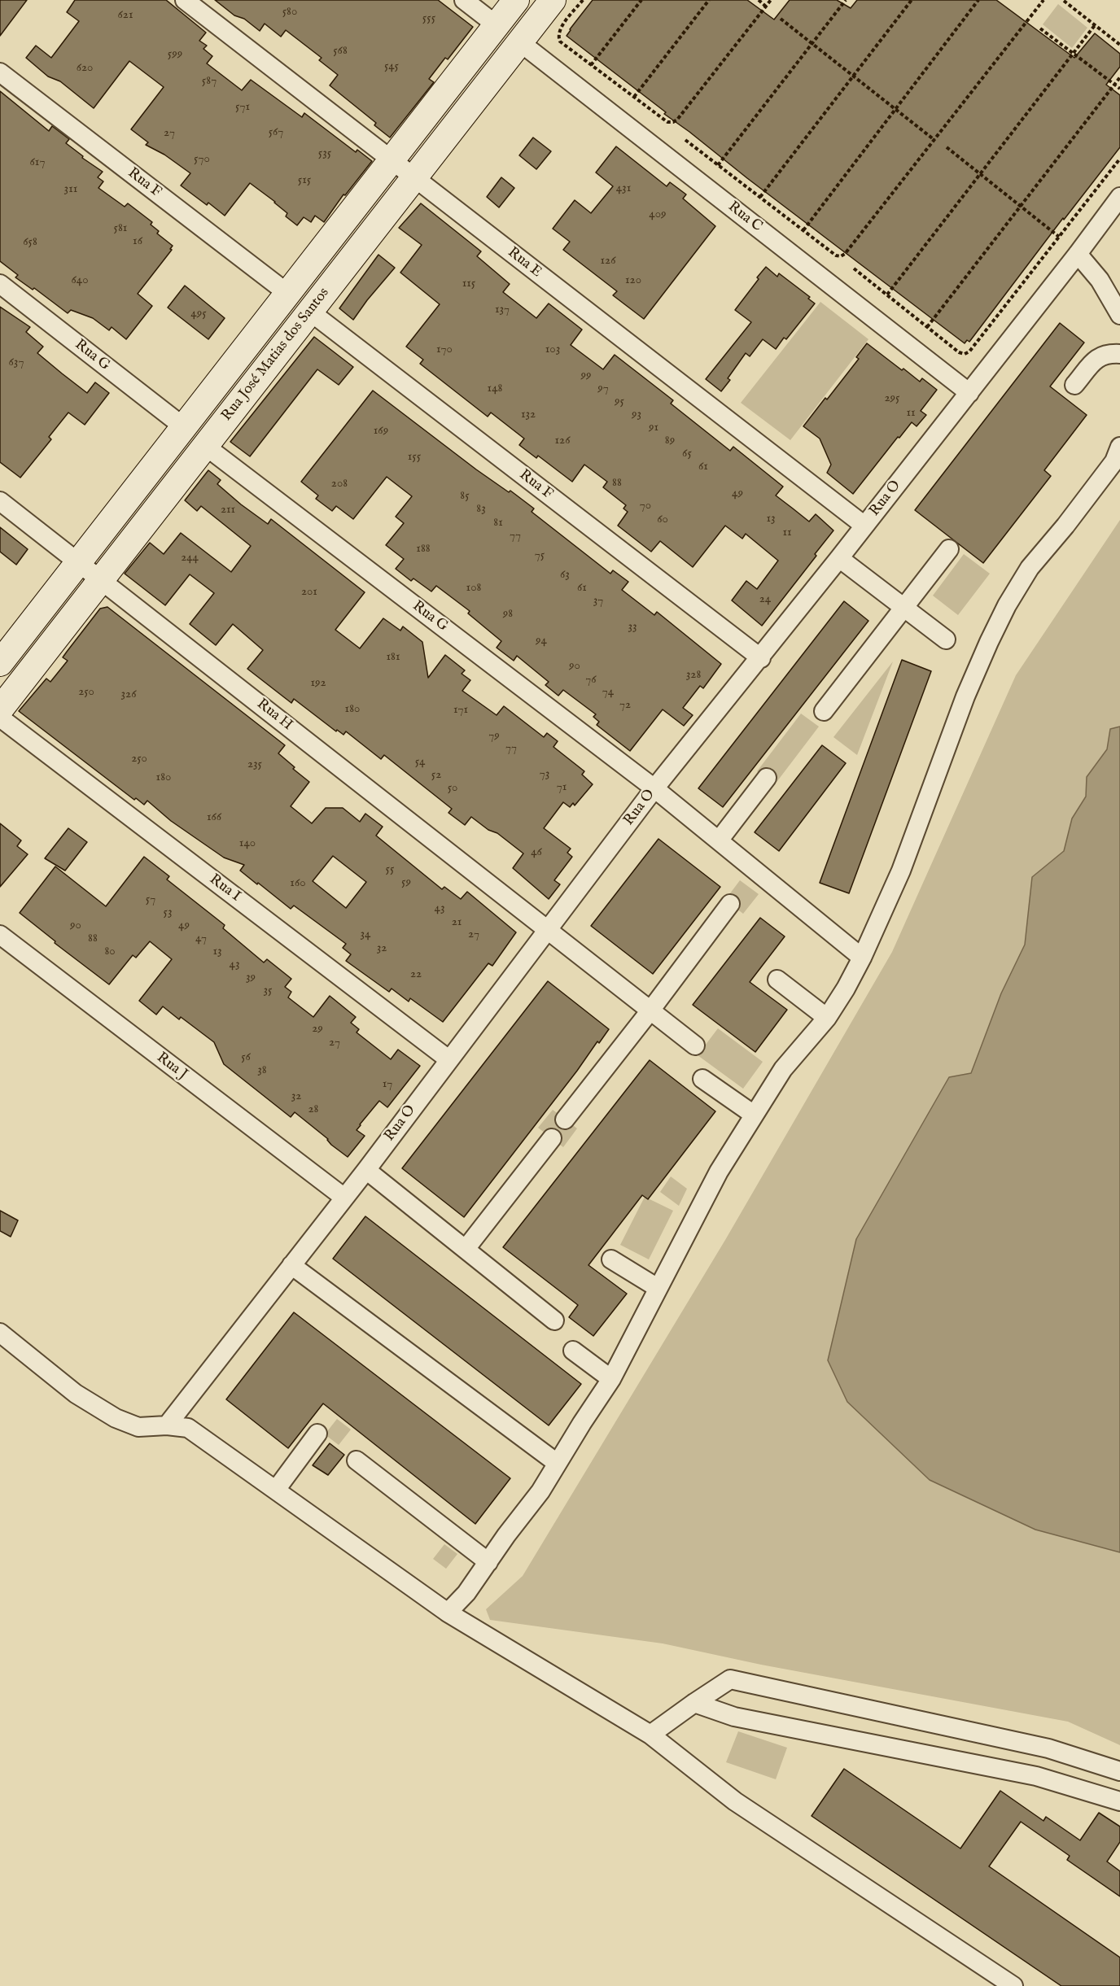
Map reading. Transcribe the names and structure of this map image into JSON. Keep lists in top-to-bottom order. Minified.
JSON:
{"streets":{"main road":["Rua José Matias dos Santos"],"street":["Rua F","Rua C","Rua E","Rua G","Rua O","Rua H","Rua I","Rua J"]},"crossings":[["Rua F","Rua José Matias dos Santos"],["Rua F","Rua O"],["Rua C","Rua José Matias dos Santos"],["Rua C","Rua O"],["Rua E","Rua José Matias dos Santos"],["Rua E","Rua O"],["Rua José Matias dos Santos","Rua G"],["Rua José Matias dos Santos","Rua H"],["Rua G","Rua O"],["Rua O","Rua H"],["Rua O","Rua I"],["Rua O","Rua J"]],"house_numbers":["580","621","555","568","599","545","620","587","571","567","27","535","570","617","515","431","311","409","581","16","658","126","640","120","115","137","495","170","103","637","99","148","97","295","95","11","132","93","91","169","126","89","65","155","61","88","208","49","85","70","83","211","13","60","81","11","77","188","75","244","63","108","61","201","24","37","98","33","94","181","90","328","76","192","250","74","326","72","180","171","79","77","250","54","235","73","52","180","71","50","166","140","46","55","59","160","57","43","53","21","90","49","34","27","88","47","32","80","13","43","22","39","35","29","27","56","38","17","32","28"]}
